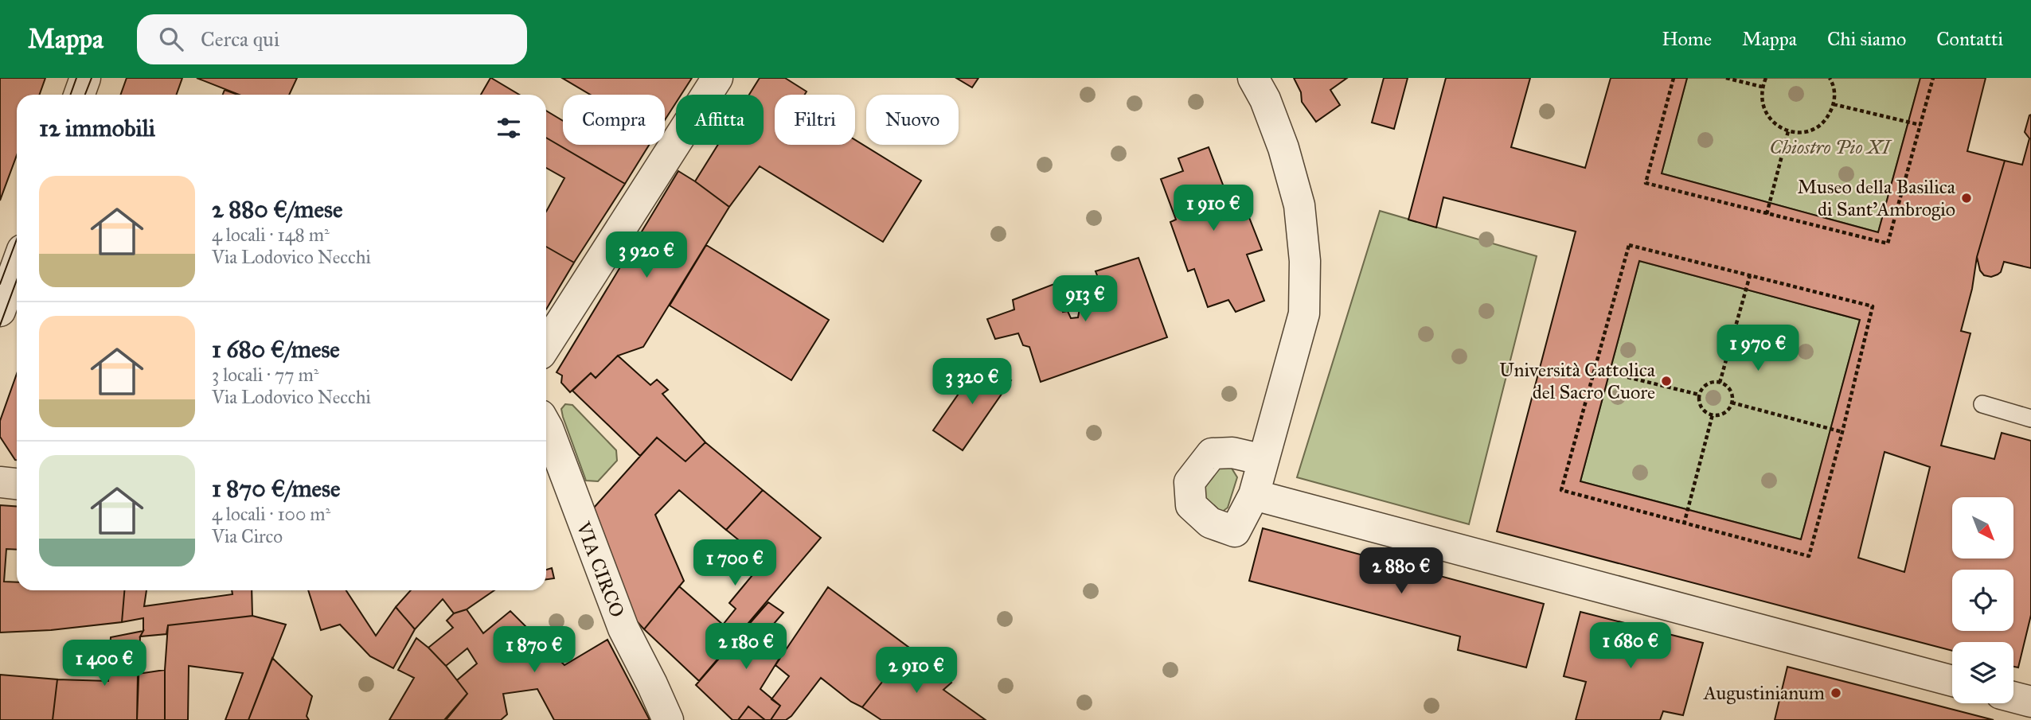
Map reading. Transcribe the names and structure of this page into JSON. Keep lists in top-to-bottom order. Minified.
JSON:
{"streets":{"street":["VIA CIRCO"]},"parks":["Chiostro Pio XI"],"places":["Museo della Basilica di Sant'Ambrogio","Università Cattolica del Sacro Cuore","Augustinianum"],"north":"bottom right","page":{"header":"Mappa","search":"Cerca qui","nav":["Home","Mappa","Chi siamo","Contatti"],"chip":["Compra","Affitta","Filtri","Nuovo"],"heading":"12 immobili","list":[{"name":"2 880 €/mese","note":"4 locali · 148 m² · Via Lodovico Necchi"},{"name":"1 680 €/mese","note":"3 locali · 77 m² · Via Lodovico Necchi"},{"name":"1 870 €/mese","note":"4 locali · 100 m² · Via Circo"}],"price":["1 910 €","3 920 €","913 €","1 970 €","3 320 €","1 700 €","2 880 €","1 680 €","2 180 €","1 870 €","1 400 €","2 910 €"]}}
